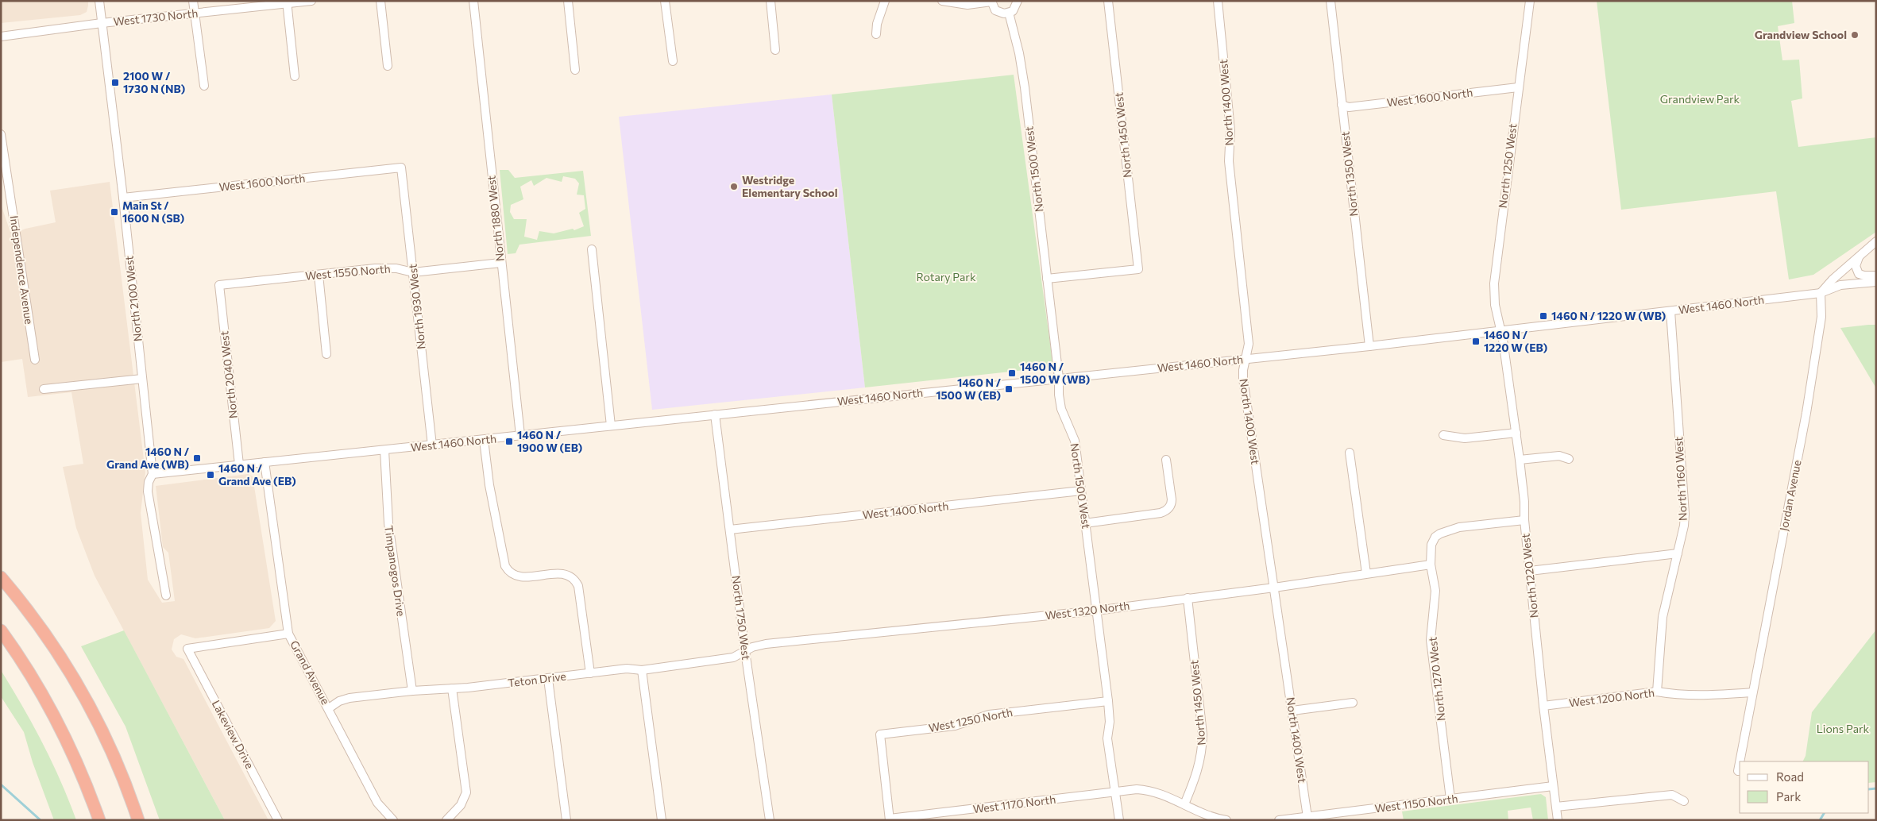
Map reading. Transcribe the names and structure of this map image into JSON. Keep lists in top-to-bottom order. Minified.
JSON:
{"streets":{"street":["West 1730 North","West 1600 North","North 1400 West","North 1450 West","North 1250 West","North 1500 West","North 1350 West","North 1880 West","Independence Avenue","West 1550 North","North 2100 West","West 1460 North","North 1930 West","North 2040 West","North 1160 West","Jordan Avenue","West 1400 North","Timpanogos Drive","North 1220 West","West 1320 North","North 1750 West","Grand Avenue","North 1270 West","Teton Drive","West 1200 North","West 1250 North","Lakeview Drive","West 1150 North","West 1170 North"]},"crossings":[["West 1730 North","North 2100 West"],["West 1600 North","North 1250 West"],["West 1600 North","North 1350 West"],["West 1600 North","North 2100 West"],["West 1600 North","North 1930 West"],["North 1400 West","West 1460 North"],["North 1400 West","West 1320 North"],["North 1400 West","West 1150 North"],["North 1450 West","North 1500 West"],["North 1450 West","West 1320 North"],["North 1250 West","West 1460 North"],["North 1250 West","North 1220 West"],["North 1500 West","West 1460 North"],["North 1500 West","West 1400 North"],["North 1500 West","West 1320 North"],["North 1500 West","West 1250 North"],["North 1500 West","West 1170 North"],["North 1350 West","West 1460 North"],["North 1880 West","West 1550 North"],["North 1880 West","West 1460 North"],["West 1550 North","North 1930 West"],["West 1550 North","North 2040 West"],["North 2100 West","West 1460 North"],["West 1460 North","North 1930 West"],["West 1460 North","North 2040 West"],["West 1460 North","North 1160 West"],["West 1460 North","Jordan Avenue"],["West 1460 North","Timpanogos Drive"],["West 1460 North","North 1220 West"],["West 1460 North","North 1750 West"],["West 1460 North","Grand Avenue"],["North 1160 West","West 1200 North"],["Jordan Avenue","West 1200 North"],["West 1400 North","North 1750 West"],["Timpanogos Drive","Teton Drive"],["North 1220 West","North 1270 West"],["North 1220 West","West 1200 North"],["North 1220 West","West 1150 North"],["West 1320 North","North 1750 West"],["West 1320 North","North 1270 West"],["West 1320 North","Teton Drive"],["North 1750 West","Teton Drive"],["Grand Avenue","Teton Drive"],["Grand Avenue","Lakeview Drive"],["North 1270 West","West 1150 North"],["West 1250 North","West 1170 North"]],"parks":["Grandview Park","Rotary Park","Lions Park"],"places":{"other":["Grandview School","Westridge Elementary School"],"transit":["2100 W / 1730 N (NB)","Main St / 1600 N (SB)","1460 N / 1220 W (WB)","1460 N / 1220 W (EB)","1460 N / 1500 W (WB)","1460 N / 1500 W (EB)","1460 N / 1900 W (EB)","1460 N / Grand Ave (WB)","1460 N / Grand Ave (EB)"]},"legend":["Road","Park"]}
